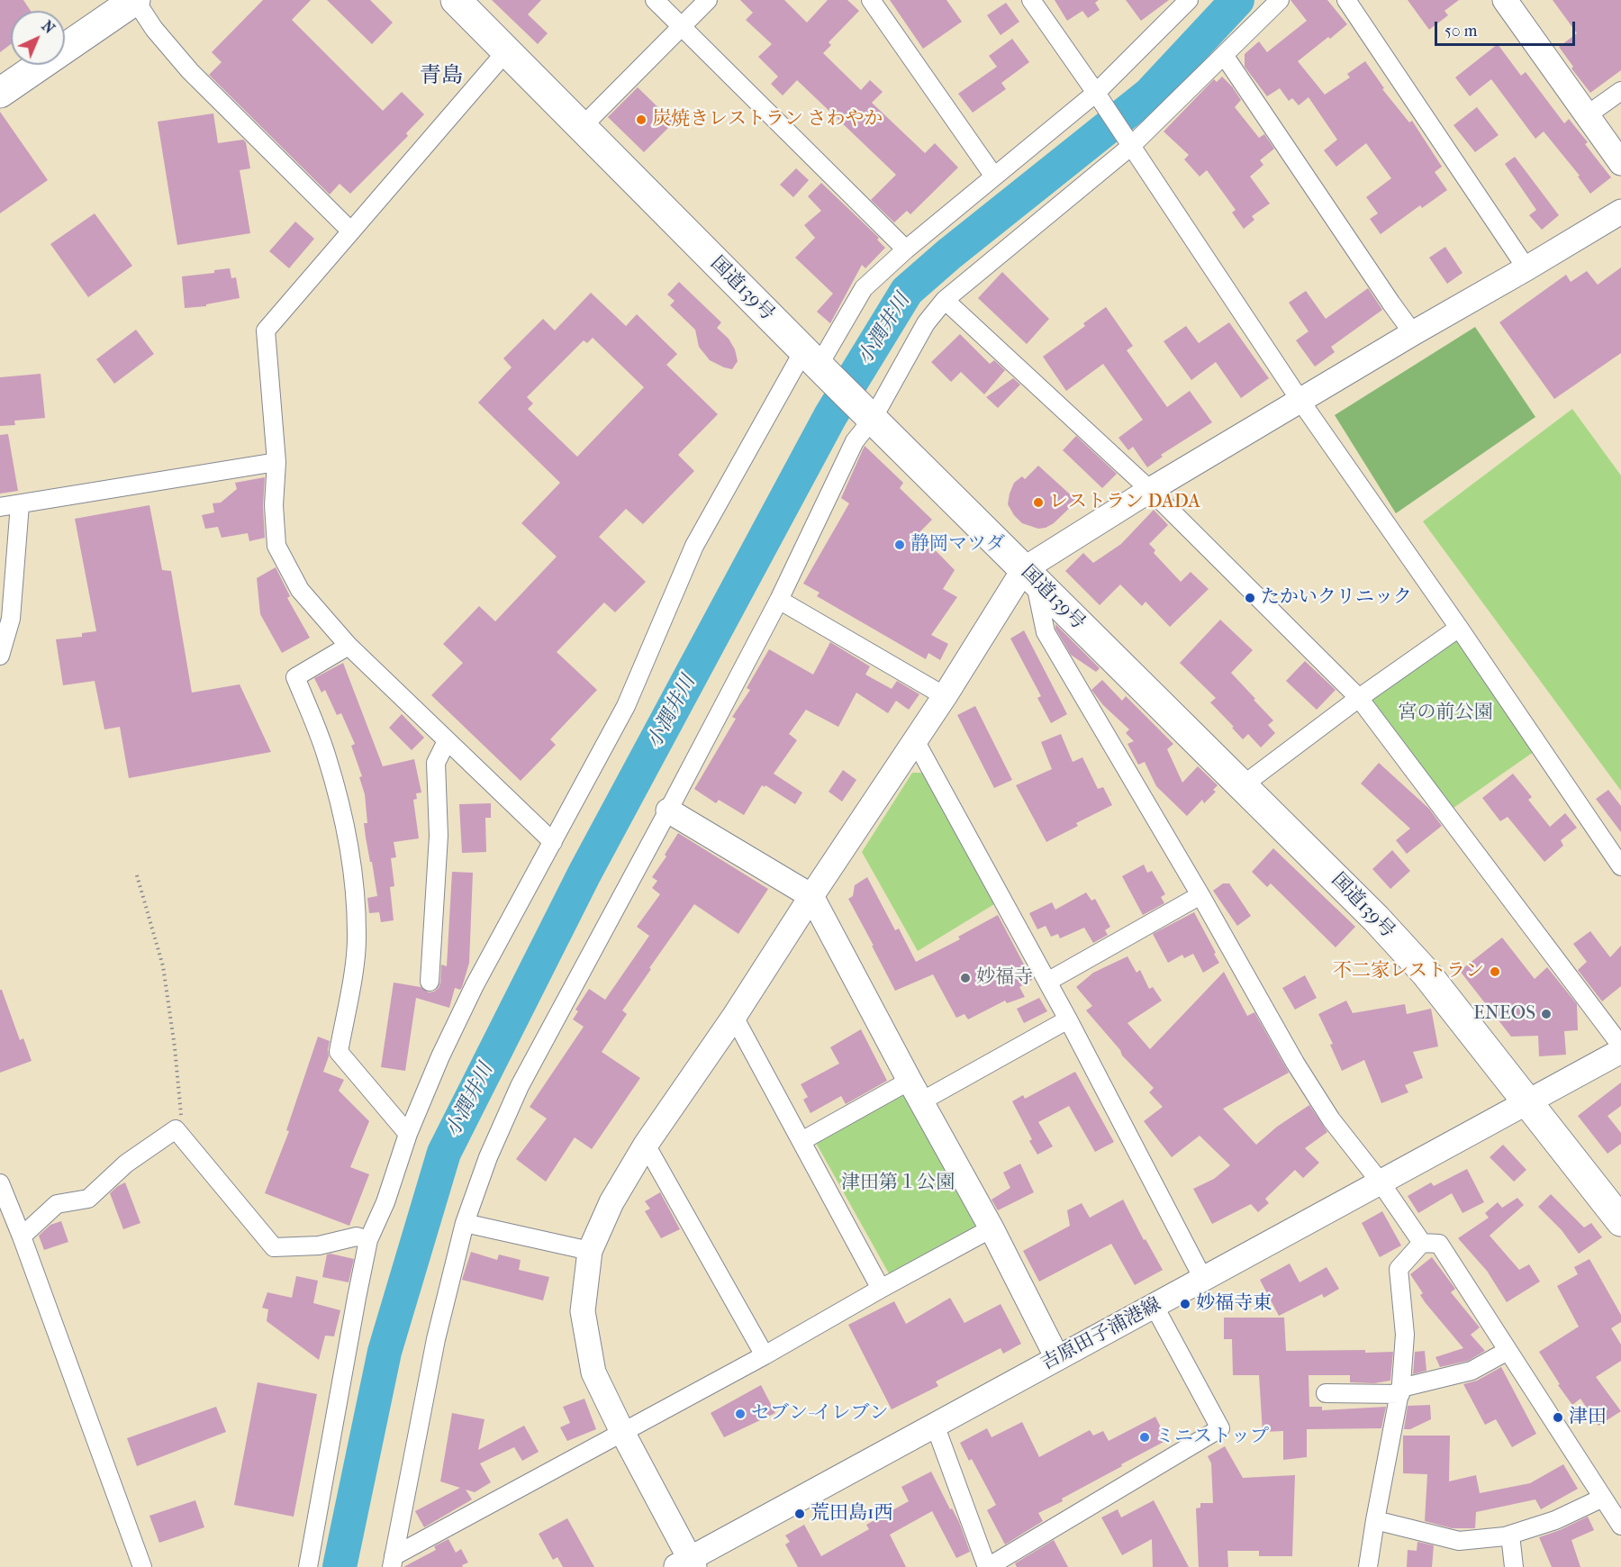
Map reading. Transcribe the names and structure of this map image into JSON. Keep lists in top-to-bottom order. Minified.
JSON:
{"streets":{"highway":["国道139号"],"street":["吉原田子浦港線"]},"crossings":[["国道139号","吉原田子浦港線"]],"districts":["青島"],"water":["小潤井川"],"parks":["宮の前公園","津田第１公園"],"places":["炭焼きレストラン さわやか","レストラン DADA","静岡マツダ","たかいクリニック","不二家レストラン","妙福寺","ENEOS","妙福寺東","セブン-イレブン","津田","ミニストップ","荒田島1西"],"scale_bar":"50 m","north":"top right"}
